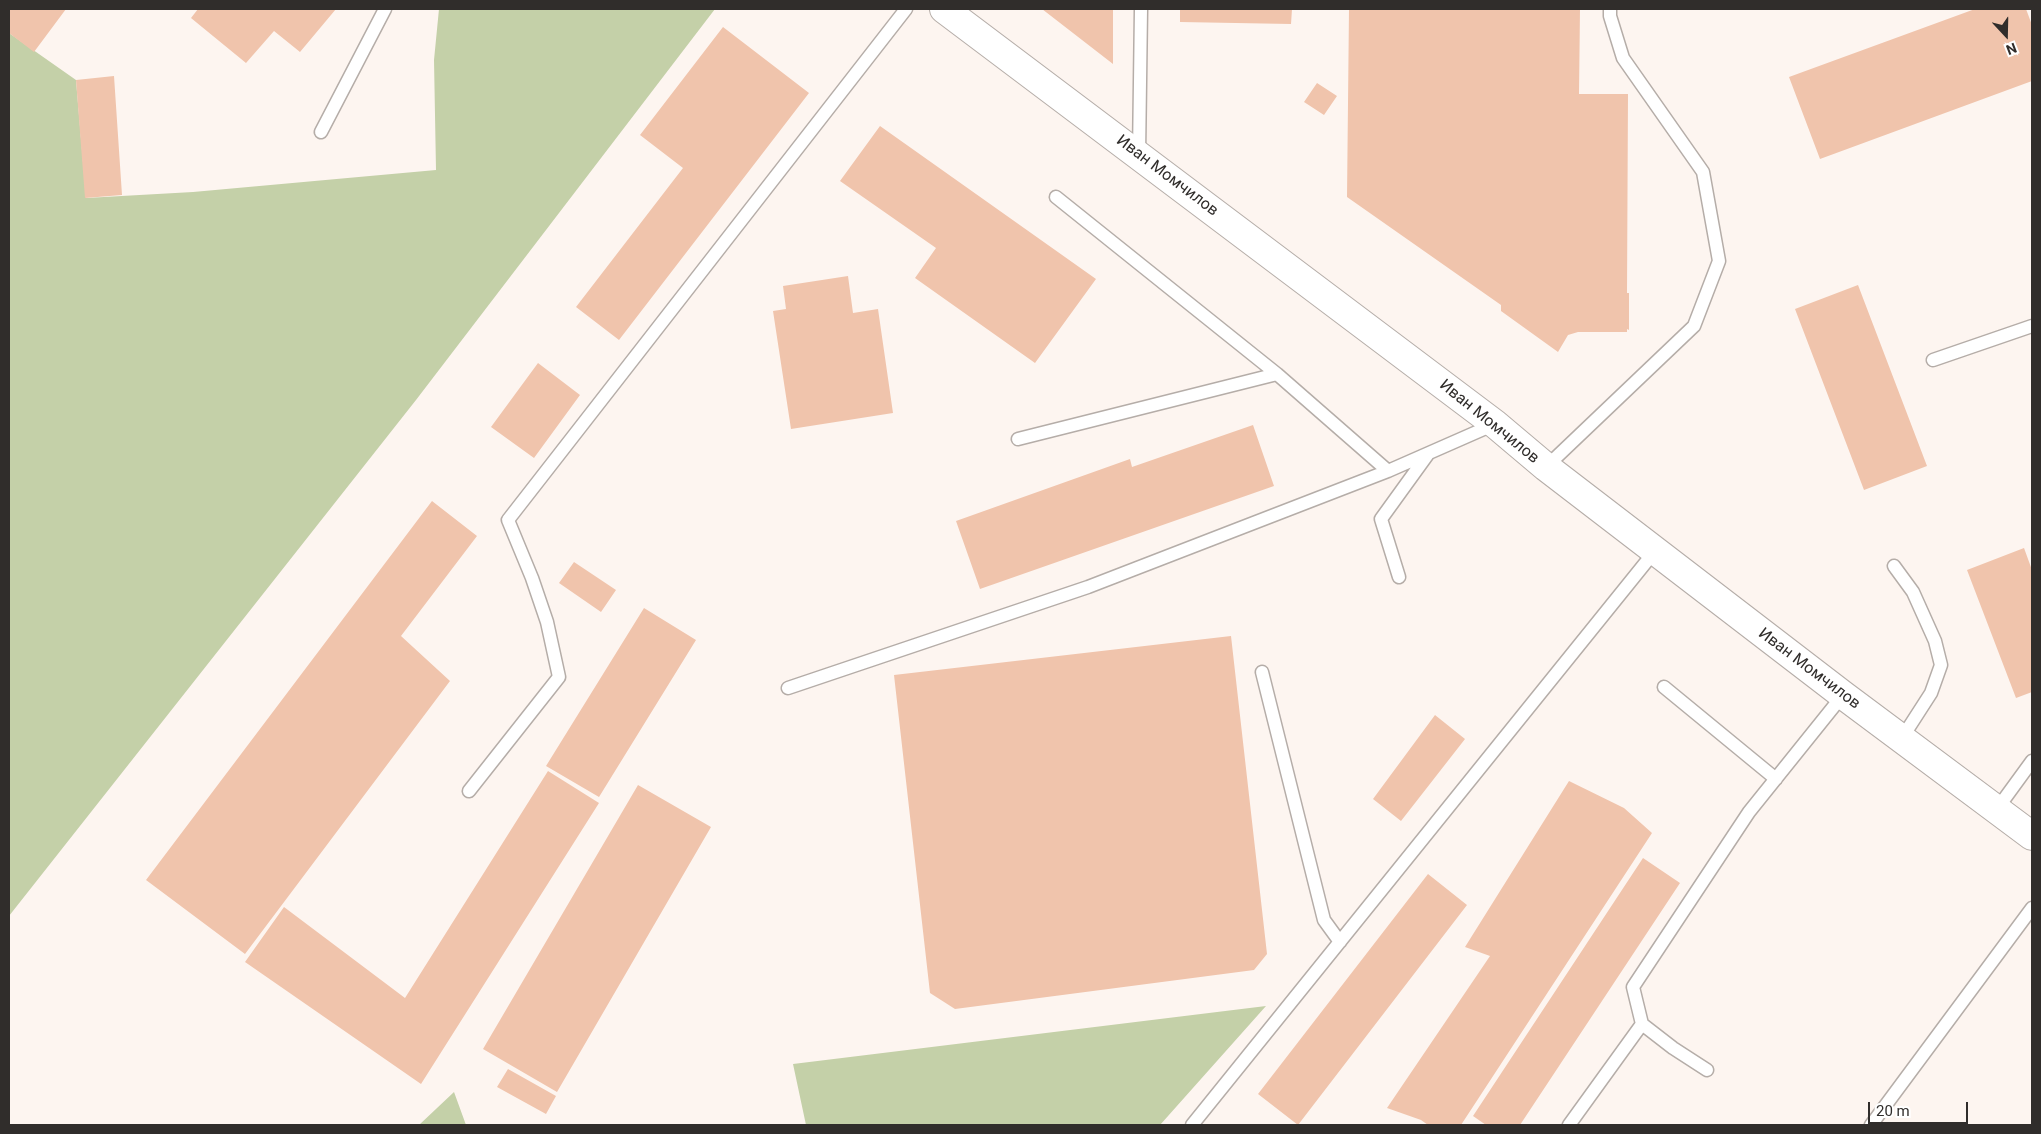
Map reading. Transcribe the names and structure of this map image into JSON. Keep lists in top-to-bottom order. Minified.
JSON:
{"streets":{"street":["Иван Момчилов"]},"scale_bar":"20 m","north":"bottom"}
